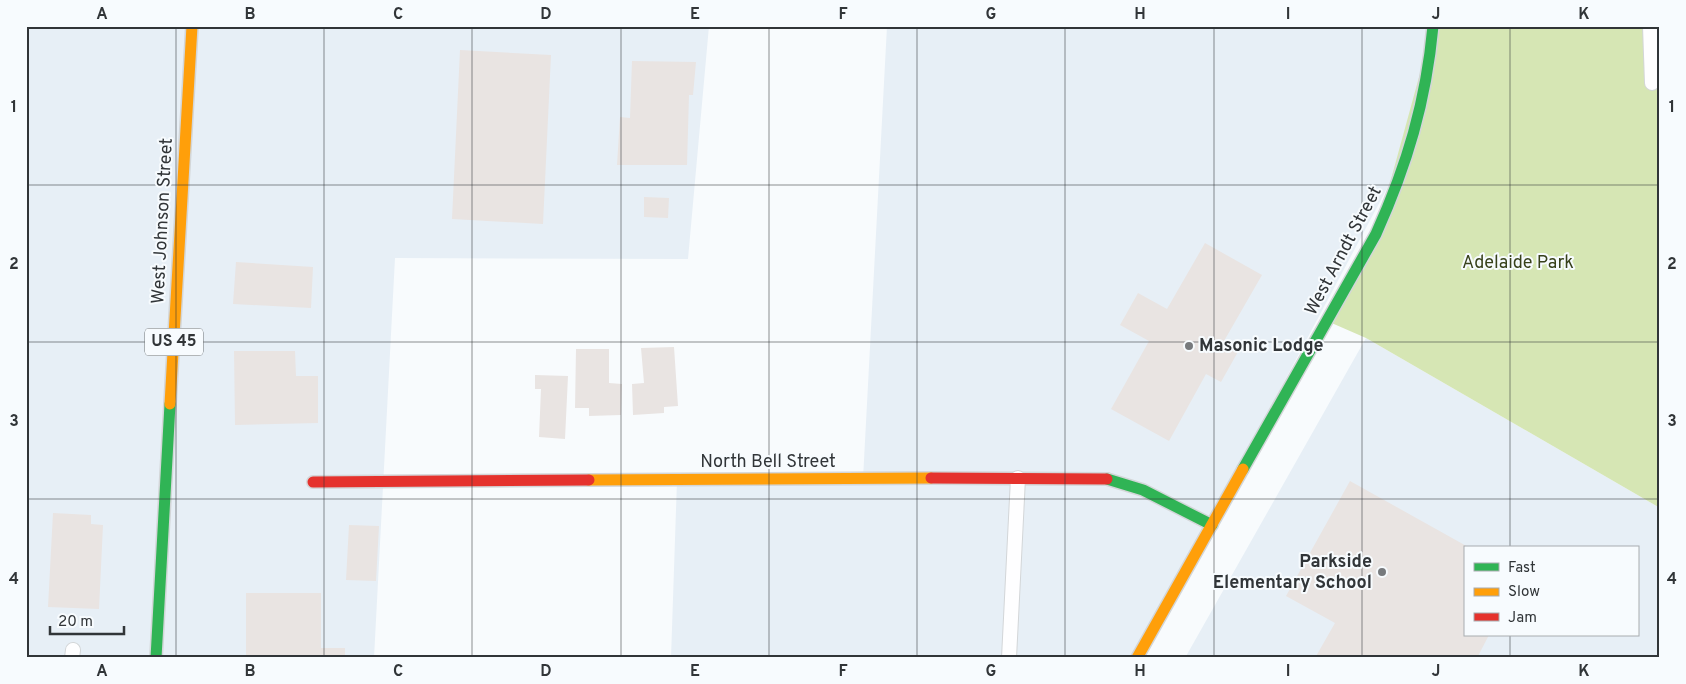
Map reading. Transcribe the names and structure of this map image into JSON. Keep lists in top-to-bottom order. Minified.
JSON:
{"streets":{"street":["West Johnson Street","West Arndt Street","US 45","North Bell Street"]},"crossings":[["West Arndt Street","North Bell Street"]],"parks":["Adelaide Park"],"places":["Masonic Lodge","Parkside Elementary School"],"legend":["Fast","Slow","Jam"],"scale_bar":"20 m","grid":{"columns":["A","B","C","D","E","F","G","H","I","J","K"],"rows":["1","2","3","4"]}}
